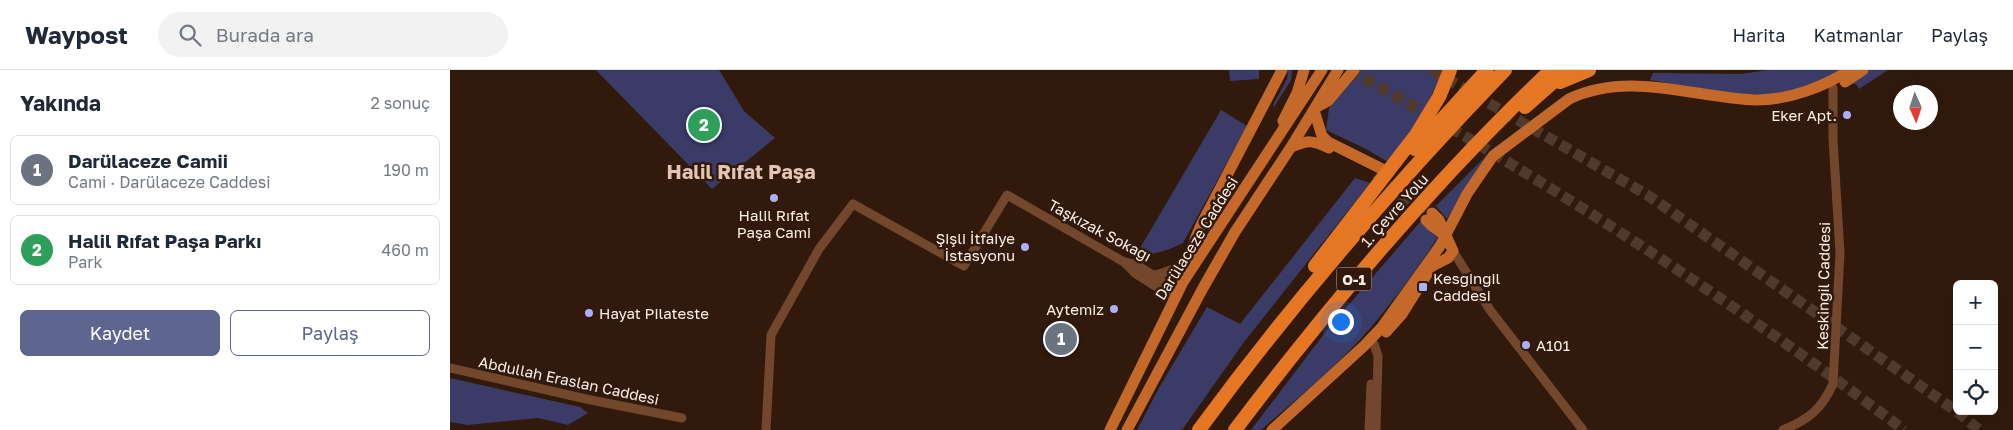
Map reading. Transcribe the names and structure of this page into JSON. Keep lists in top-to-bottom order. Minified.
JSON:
{"streets":{"highway":["1. Çevre Yolu","O-1"],"main road":["Darülaceze Caddesi"],"street":["Taşkızak Sokağı","Keskingil Caddesi","Abdullah Eraslan Caddesi"]},"crossings":[["Taşkızak Sokağı","Darülaceze Caddesi"]],"districts":["Halil Rıfat Paşa"],"places":{"other":["Eker Apt.","Halil Rıfat Paşa Cami","Şişli İtfaiye İstasyonu","Aytemiz","Hayat Pilateste","A101"],"transit":["Kesgingil Caddesi"]},"north":"bottom","page":{"header":"Waypost","search":"Burada ara","nav":["Harita","Katmanlar","Paylaş"],"heading":["Yakında","2 sonuç"],"pins":["2","1"],"list":[{"mark":"1","name":"Darülaceze Camii","note":"Cami · Darülaceze Caddesi","value":"190 m"},{"mark":"2","name":"Halil Rıfat Paşa Parkı","note":"Park","value":"460 m"}],"map_buttons":["+","−"],"buttons":["Kaydet","Paylaş"]}}
